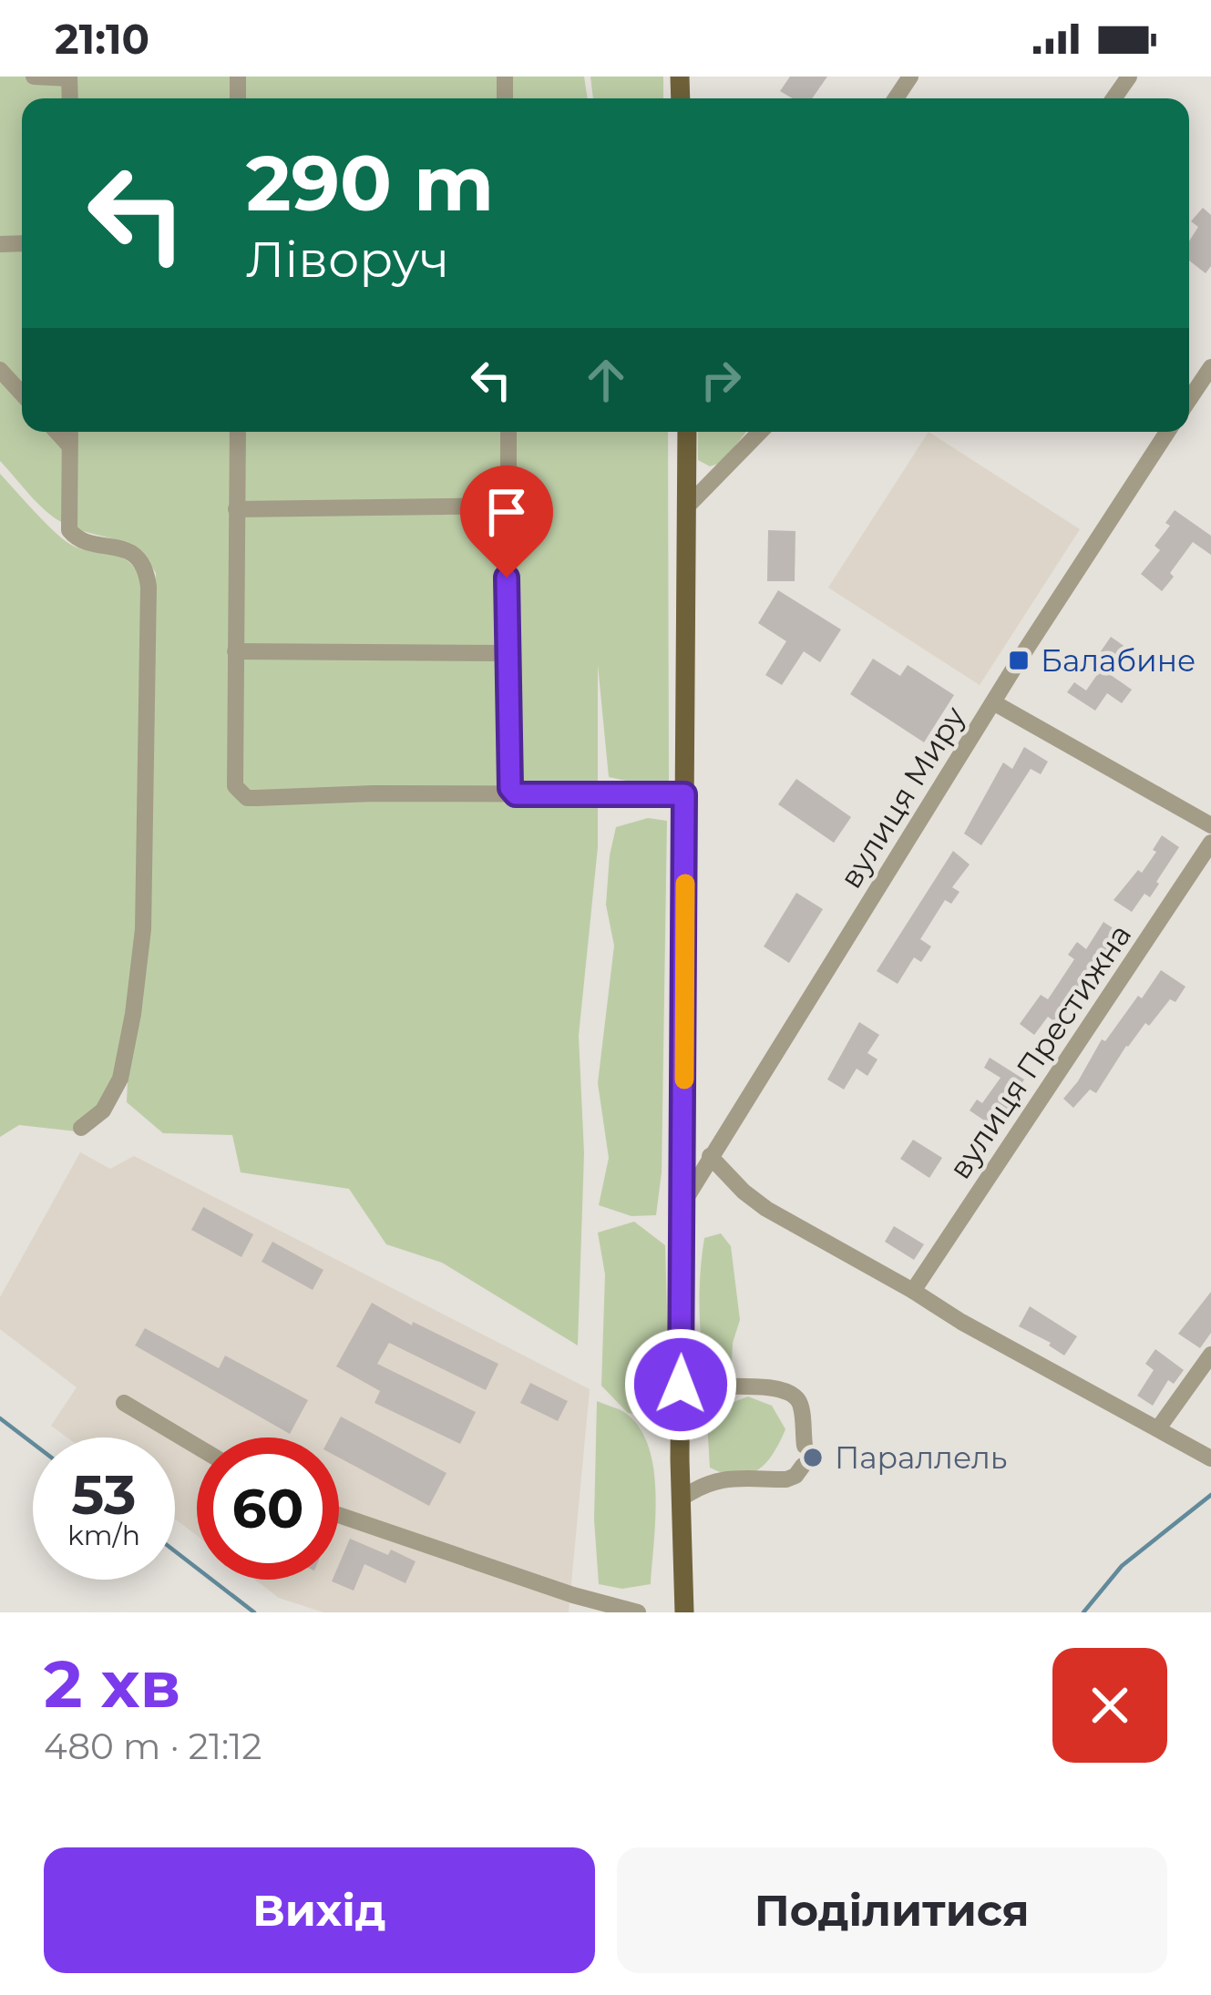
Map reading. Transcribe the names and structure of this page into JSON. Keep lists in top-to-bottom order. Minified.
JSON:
{"streets":{"street":["вулиця Миру","вулиця Престижна"]},"places":{"transit":["Балабине"],"other":["Параллель"]},"page":{"status":"21:10","turn":["290 m","Ліворуч"],"speed":"53 km/h","limit":"60","heading":["2 хв","480 m · 21:12"],"buttons":["Вихід","Поділитися"]}}
